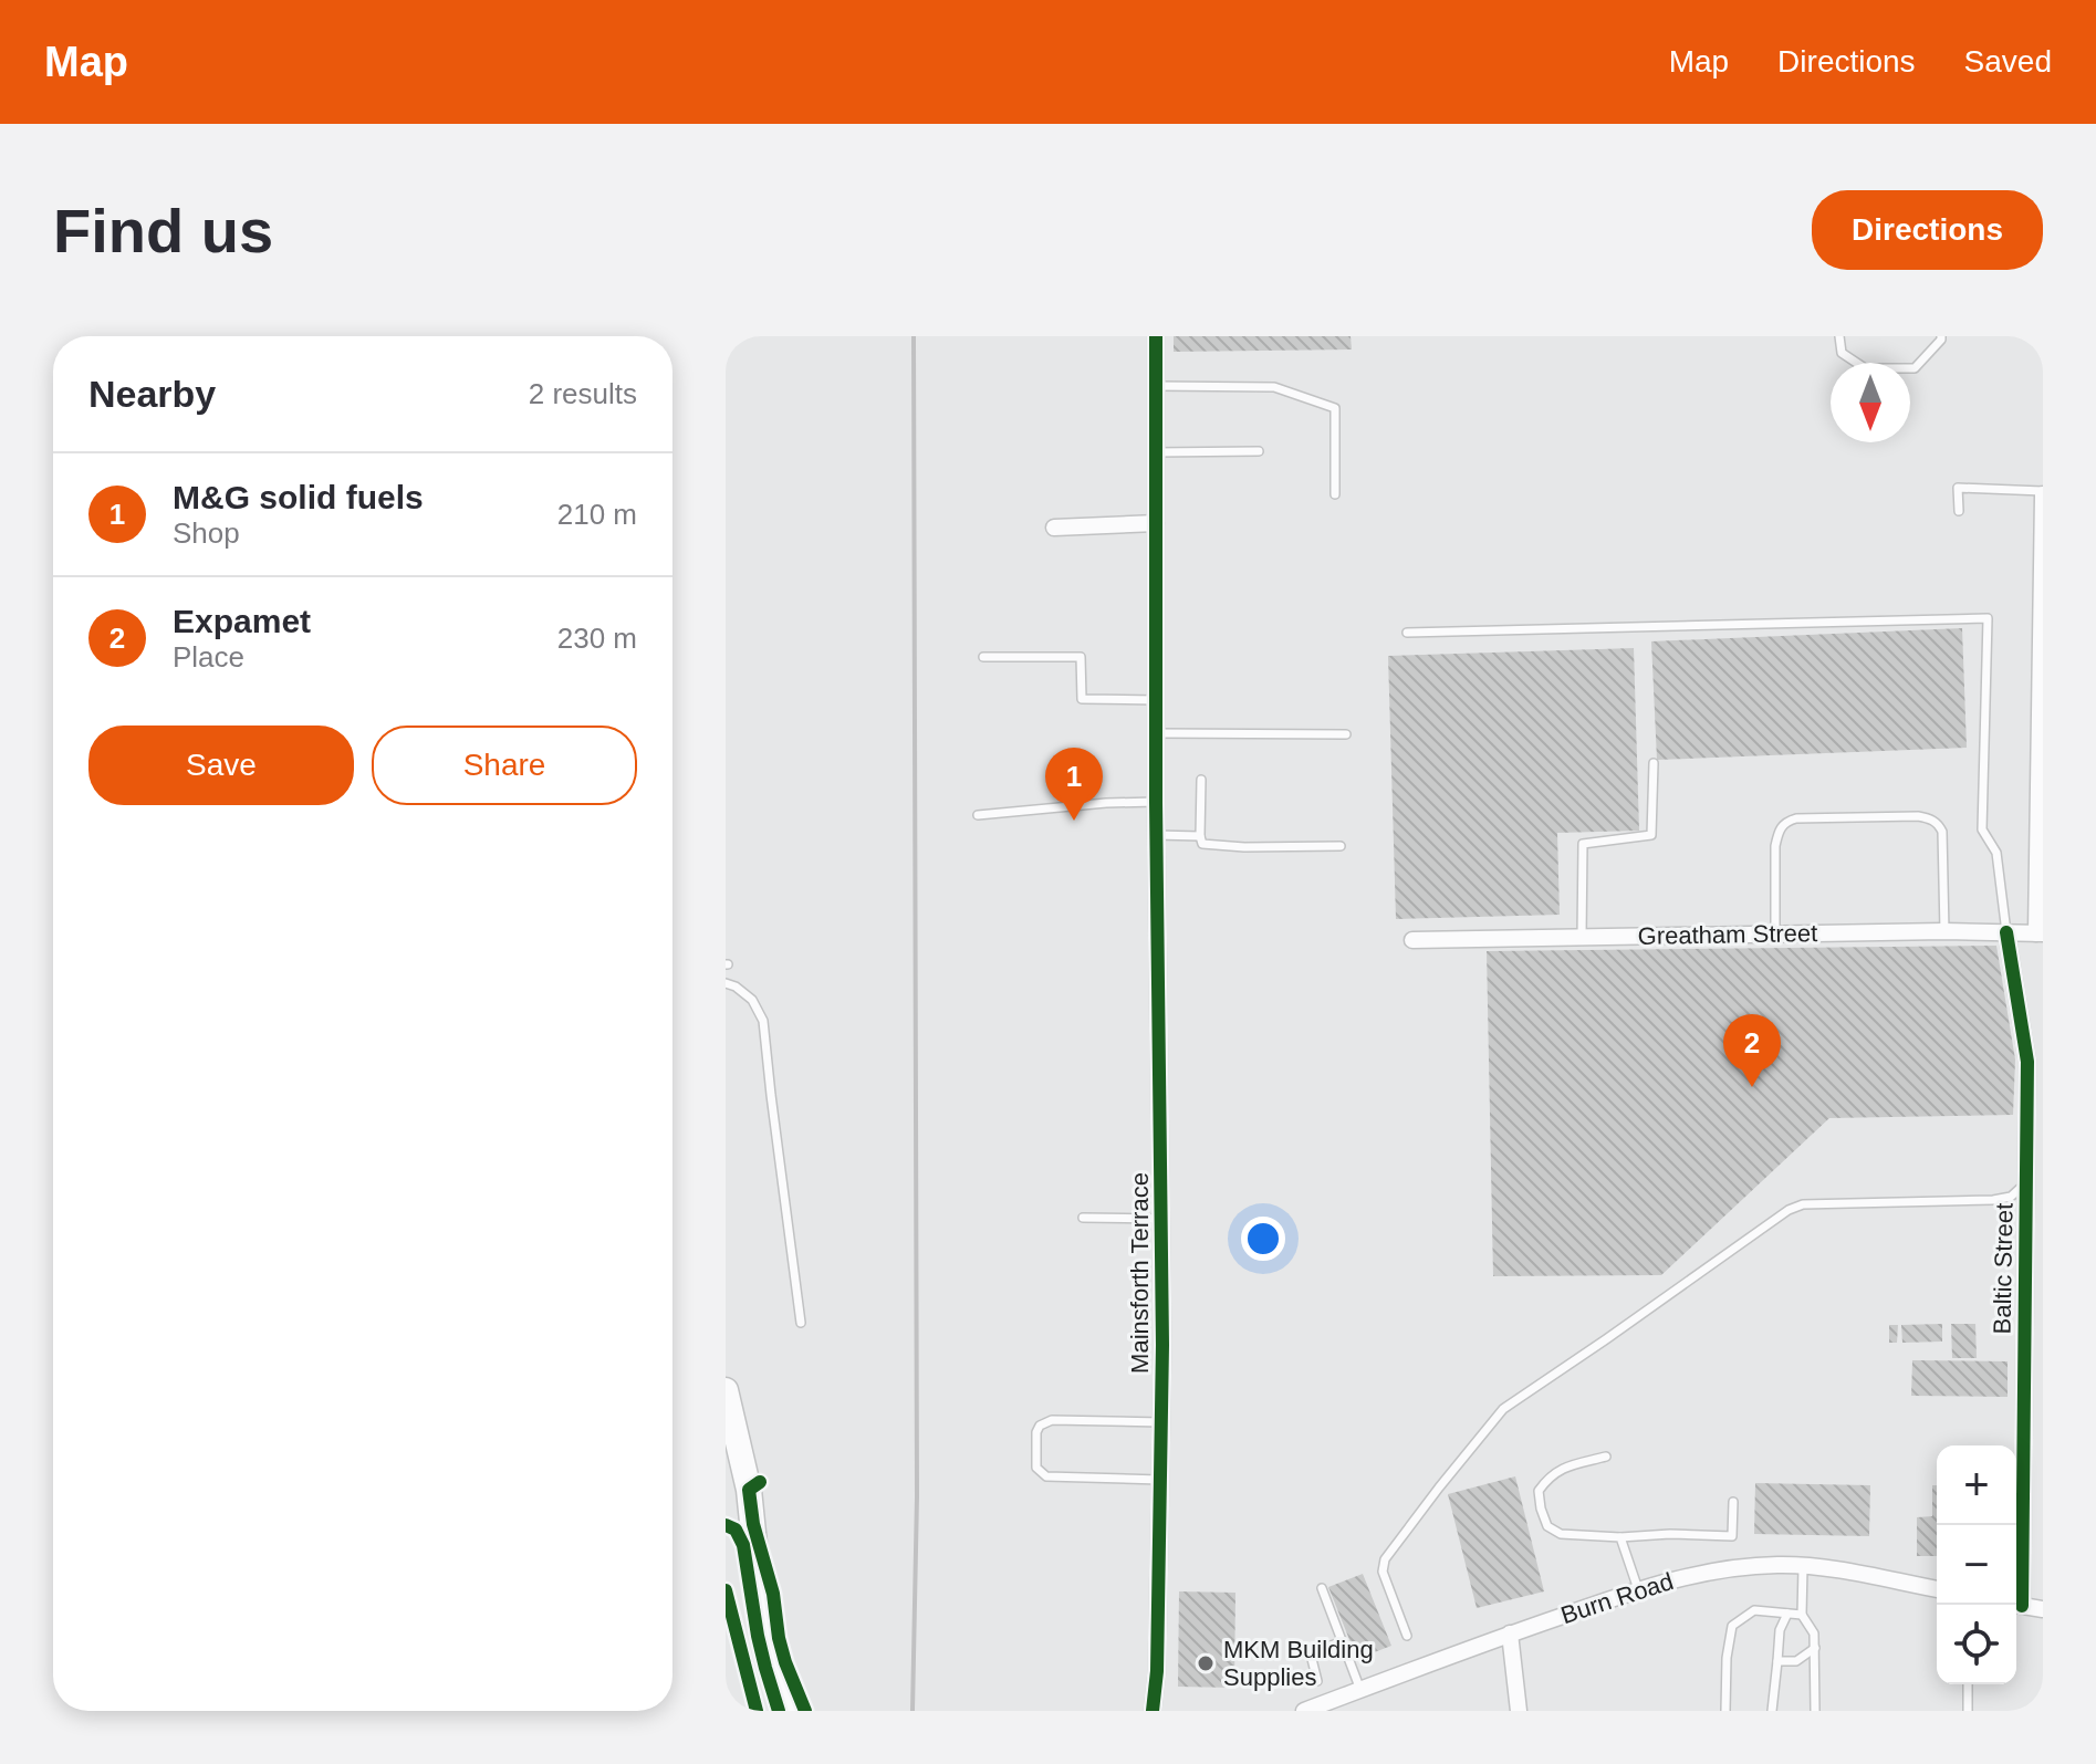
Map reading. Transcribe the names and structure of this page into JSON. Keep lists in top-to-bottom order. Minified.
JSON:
{"streets":{"street":["Greatham Street","Baltic Street","Mainsforth Terrace","Burn Road"]},"crossings":[["Greatham Street","Baltic Street"]],"places":["MKM Building Supplies"],"north":"bottom","page":{"header":"Map","nav":["Map","Directions","Saved"],"buttons":["Directions",["Save","Share"]],"title":"Find us","heading":["Nearby","2 results"],"list":[{"mark":"1","name":"M&G solid fuels","note":"Shop","value":"210 m"},{"mark":"2","name":"Expamet","note":"Place","value":"230 m"}],"pins":["1","2"],"map_buttons":["+","−"]}}
